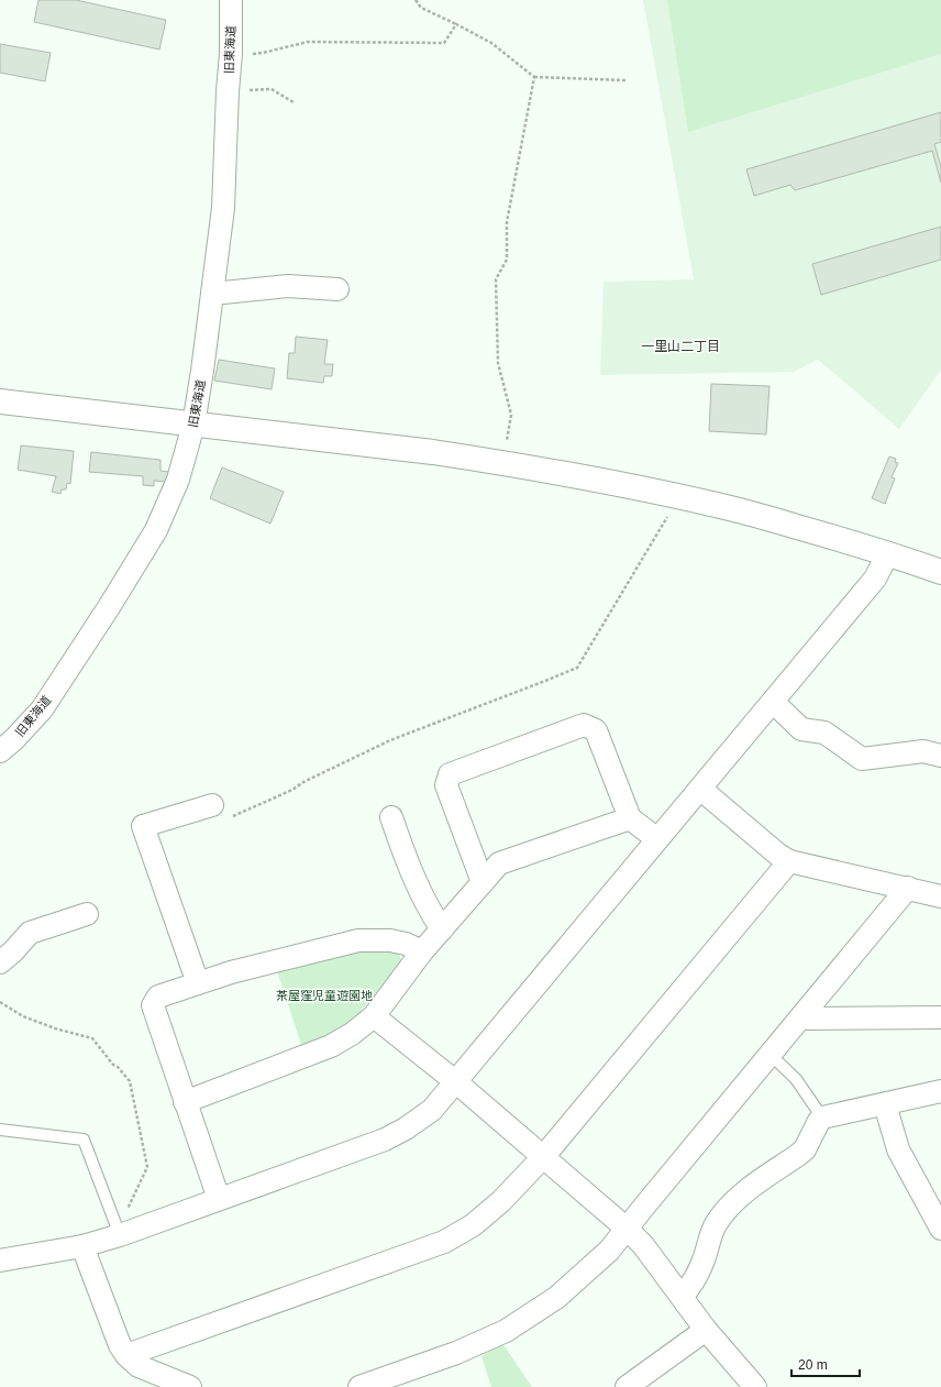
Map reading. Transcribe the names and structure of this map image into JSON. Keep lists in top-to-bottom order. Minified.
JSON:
{"streets":{"street":["旧東海道"]},"districts":["一里山二丁目"],"parks":["茶屋窪児童遊園地"],"scale_bar":"20 m"}
